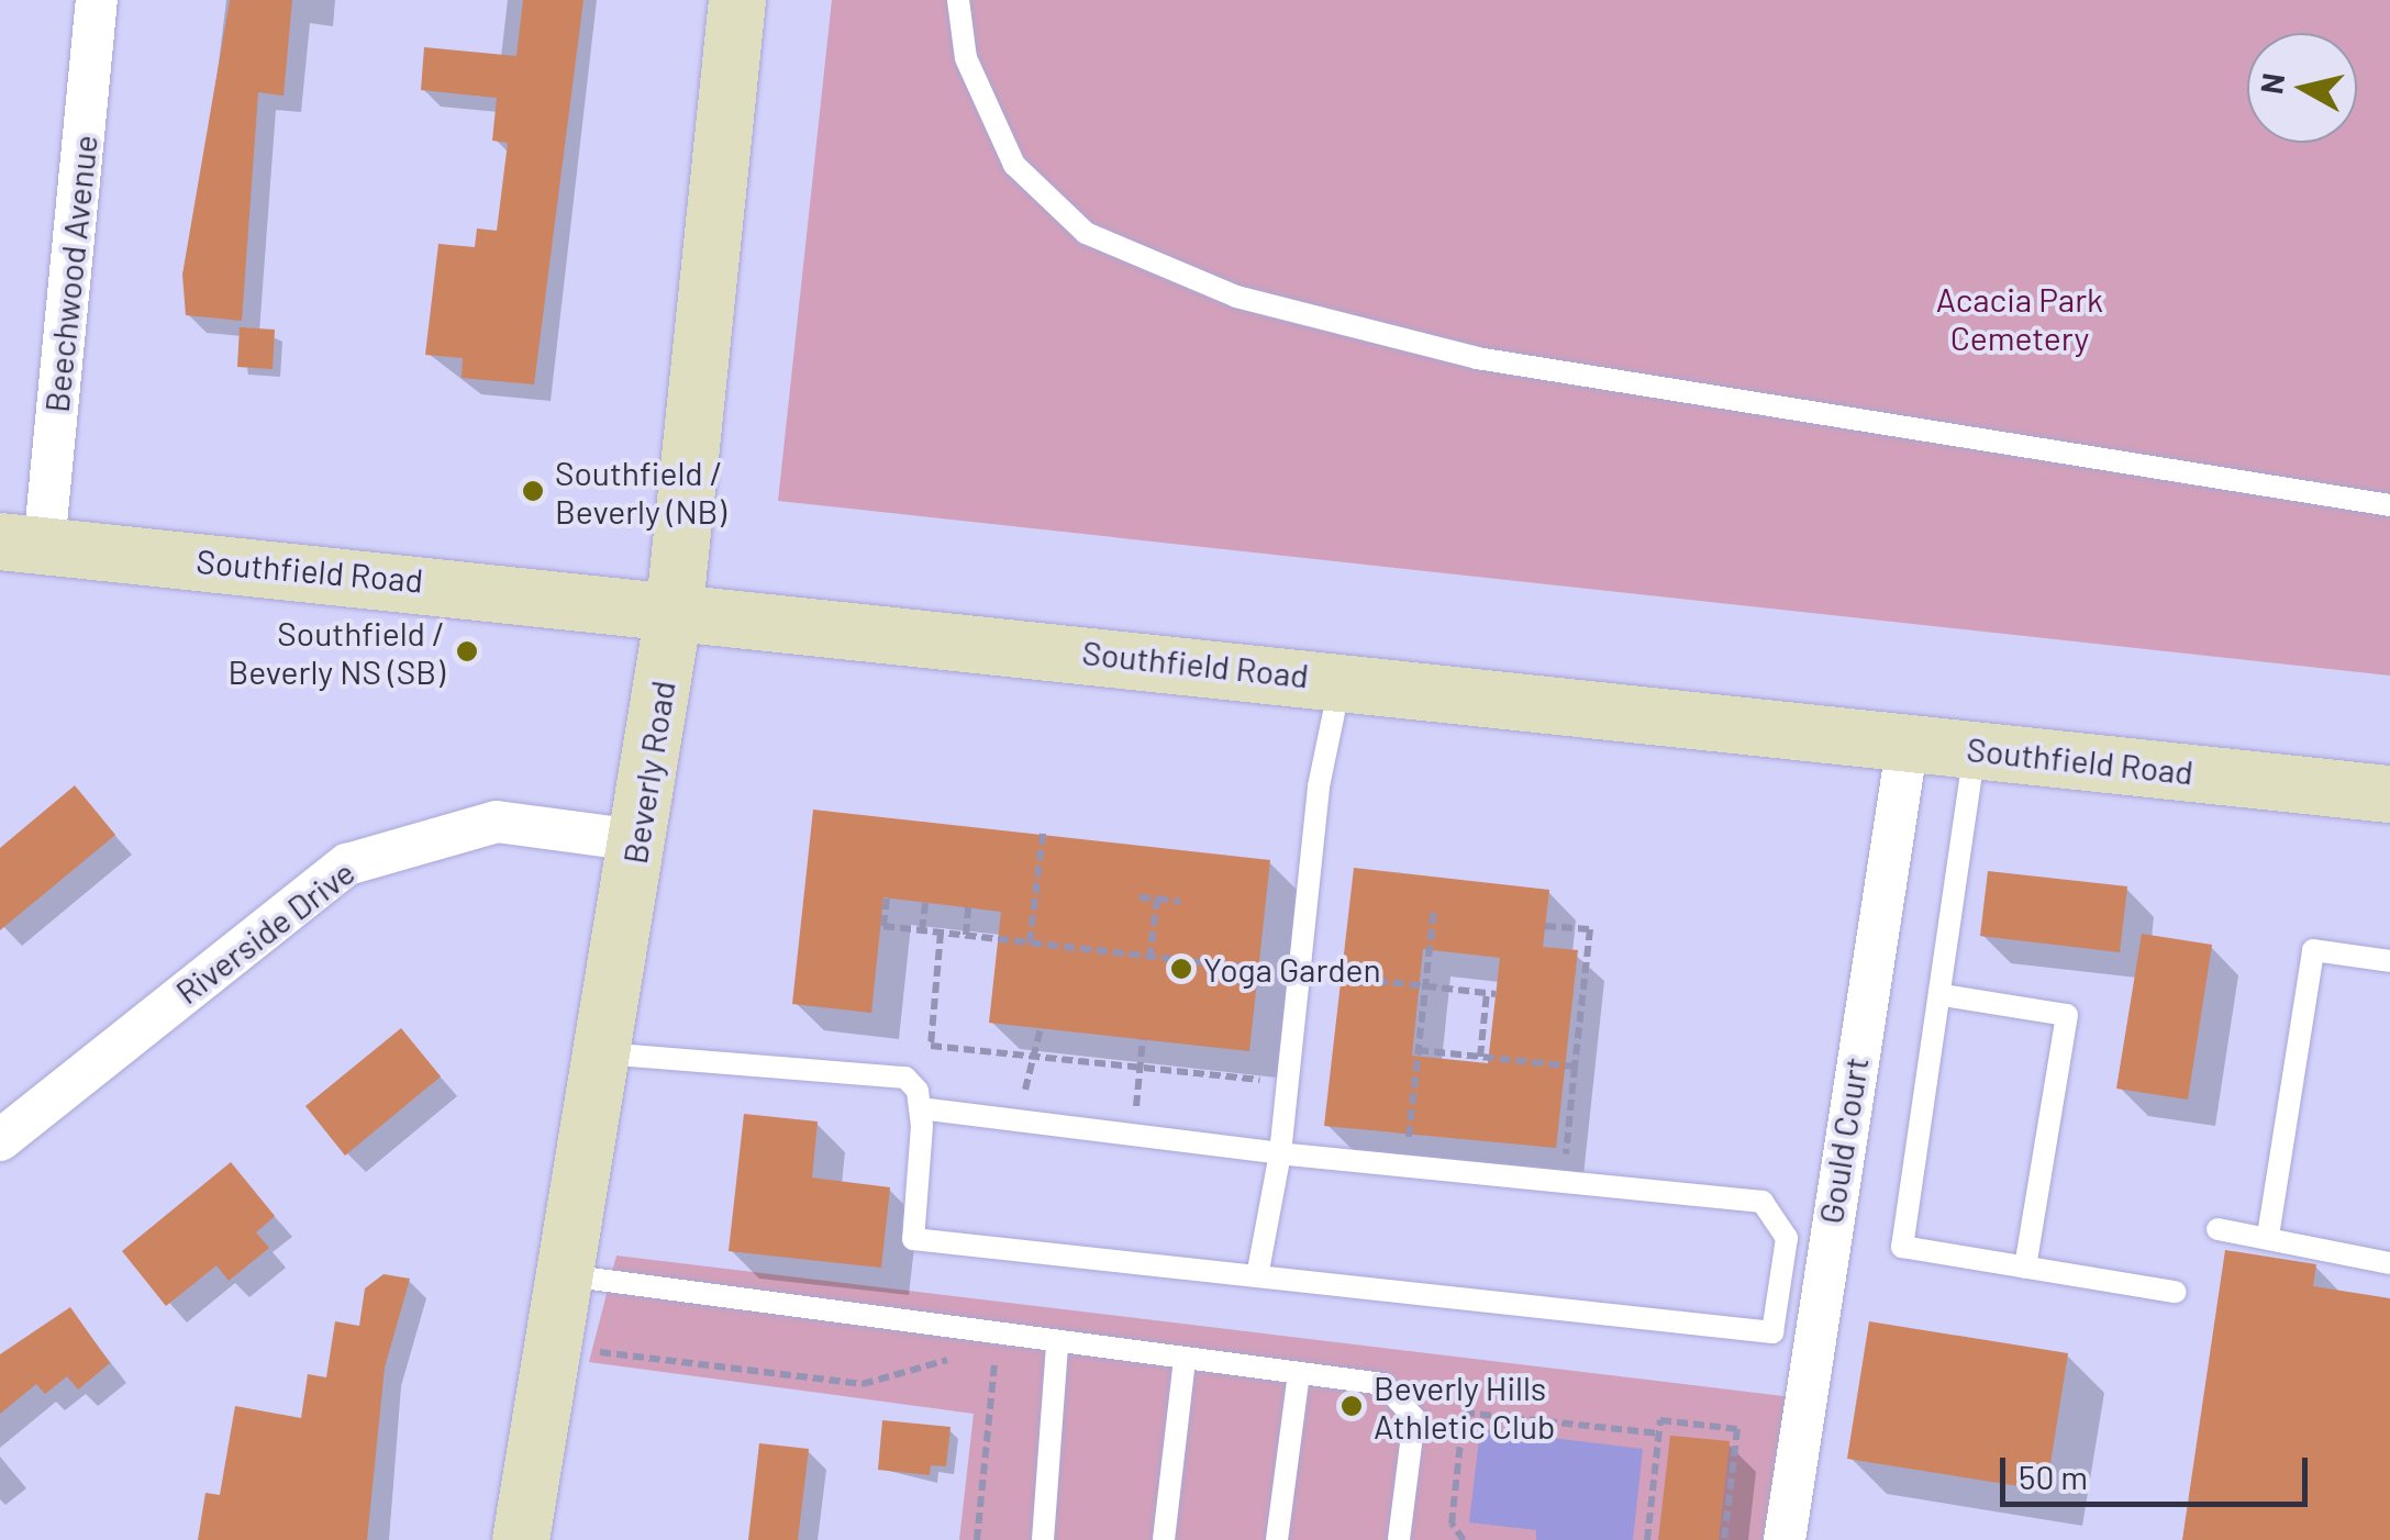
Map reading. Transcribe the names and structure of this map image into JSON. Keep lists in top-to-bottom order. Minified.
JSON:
{"streets":{"main road":["Southfield Road","Beverly Road"],"street":["Beechwood Avenue","Riverside Drive","Gould Court"]},"crossings":[["Beechwood Avenue","Southfield Road"],["Southfield Road","Beverly Road"],["Southfield Road","Gould Court"],["Beverly Road","Riverside Drive"]],"parks":["Acacia Park Cemetery"],"places":["Southfield / Beverly (NB)","Southfield / Beverly NS (SB)","Yoga Garden","Beverly Hills Athletic Club"],"scale_bar":"50 m","north":"left"}
